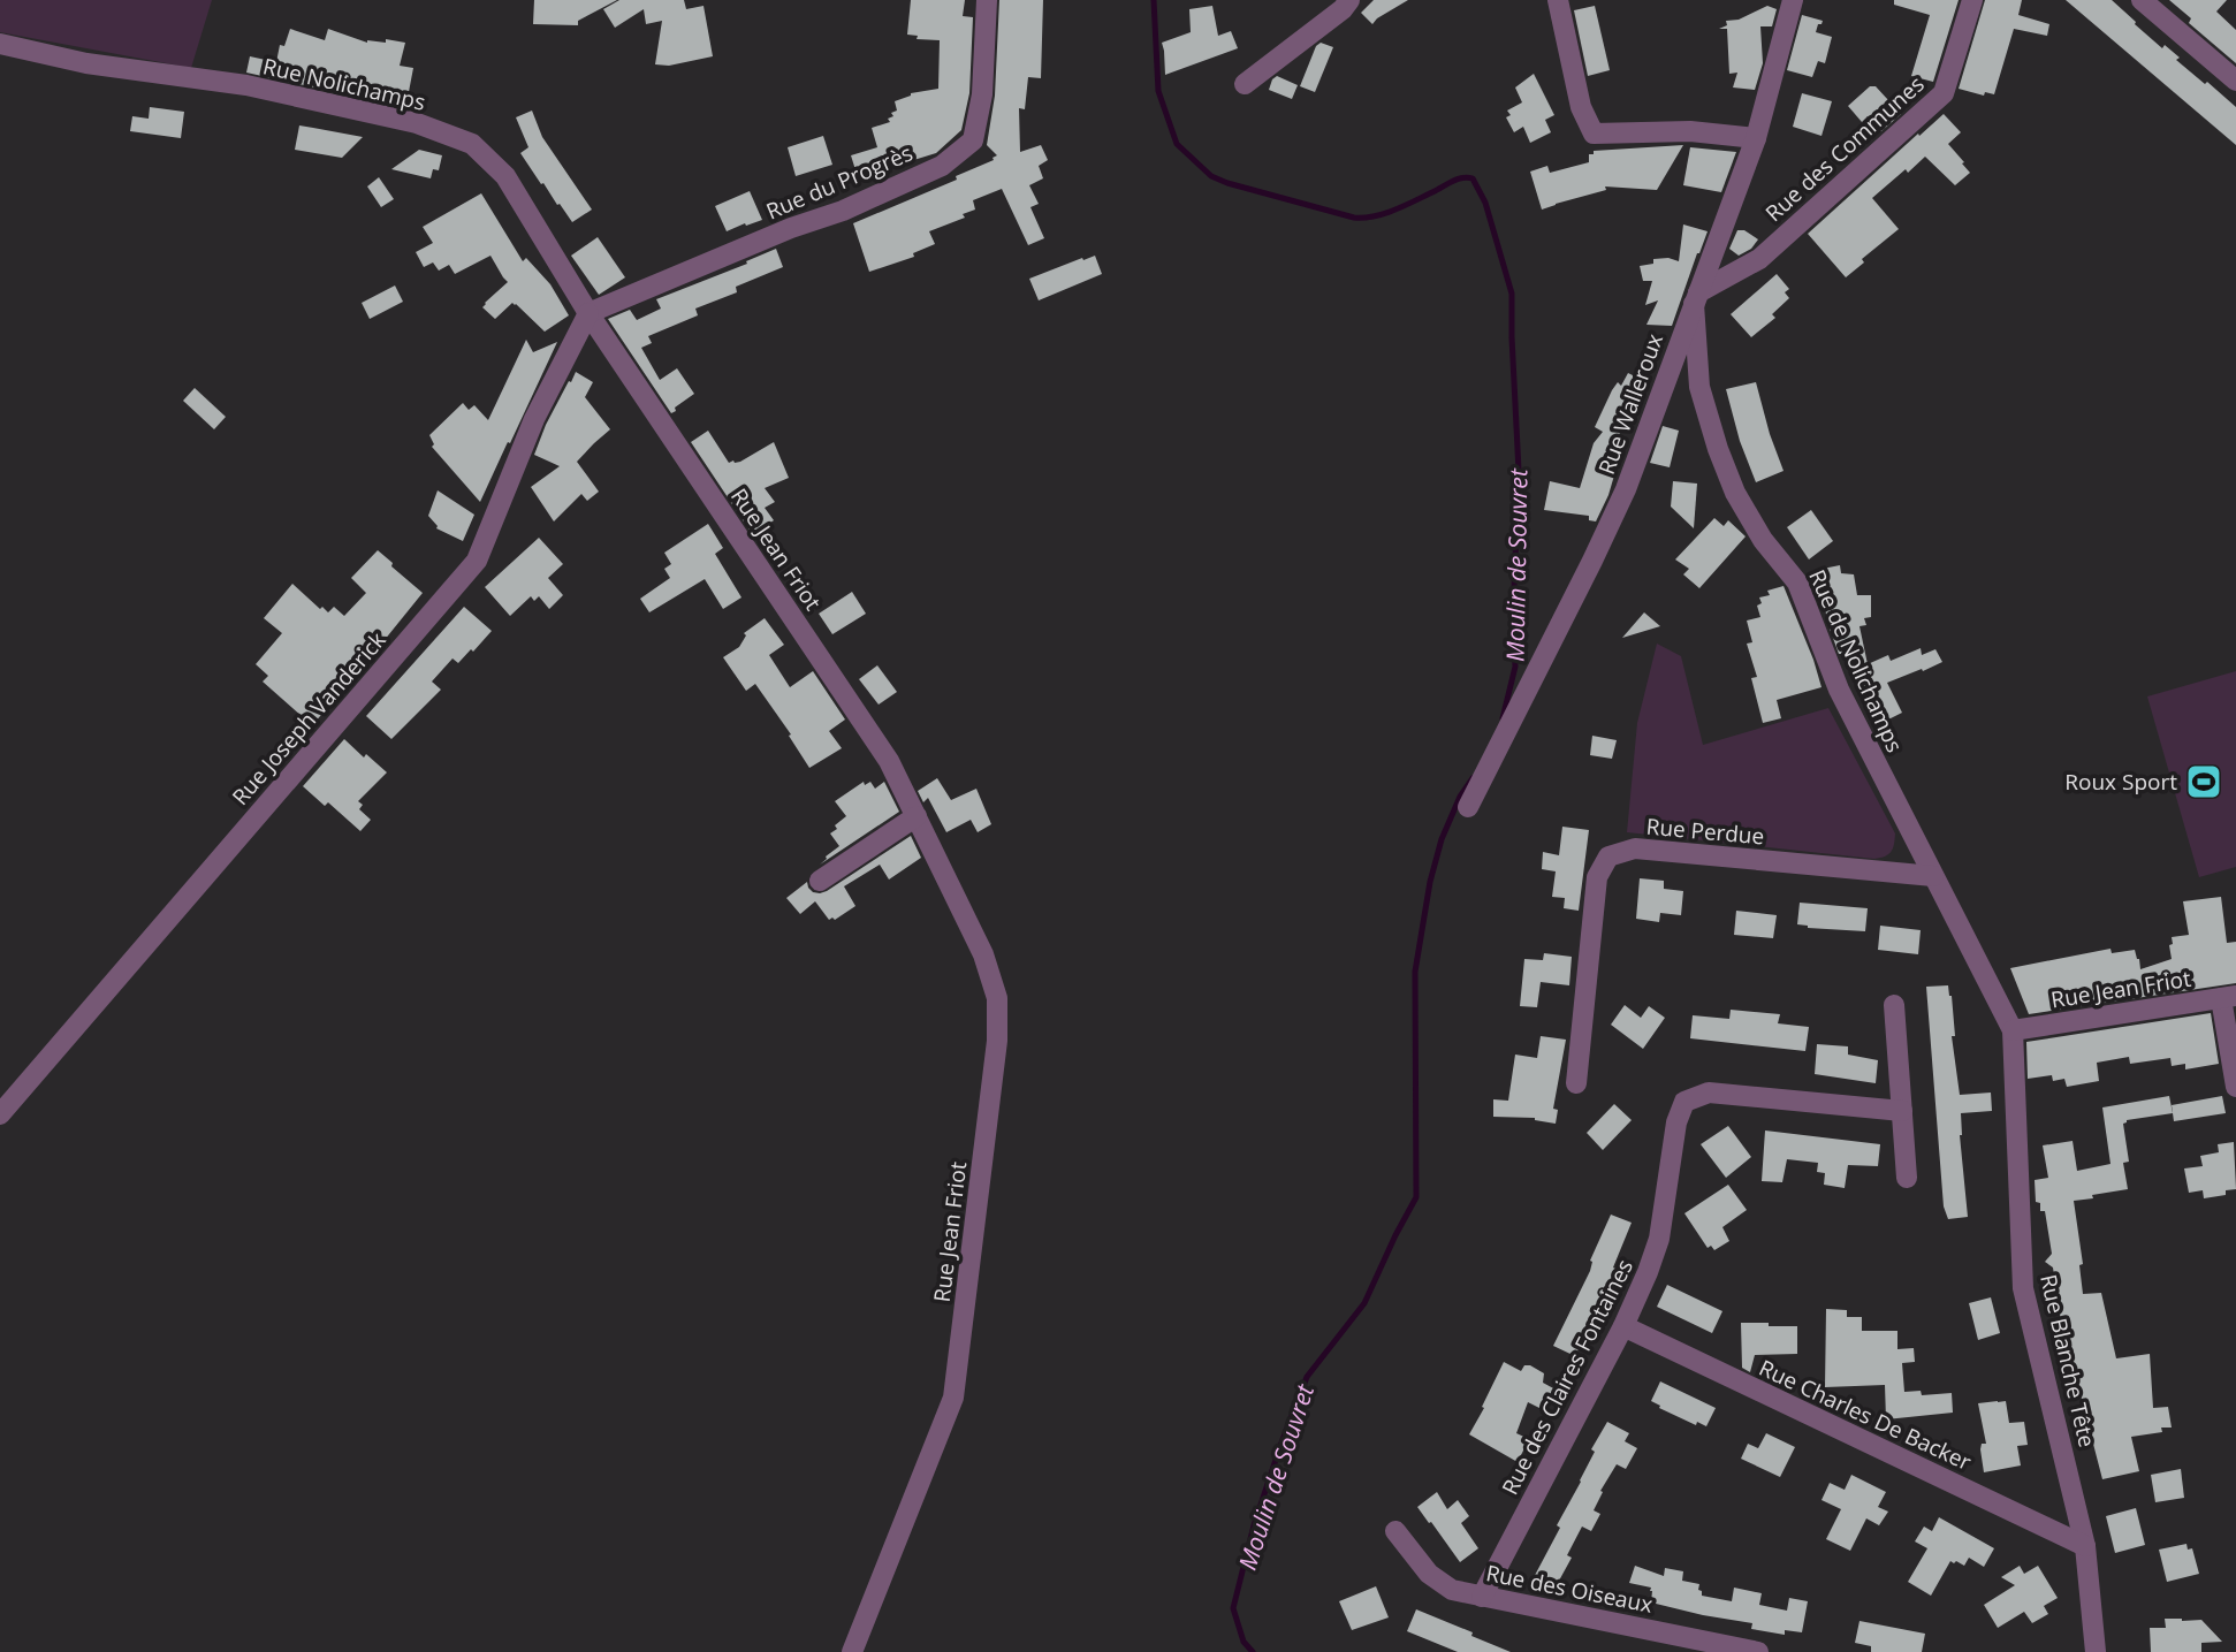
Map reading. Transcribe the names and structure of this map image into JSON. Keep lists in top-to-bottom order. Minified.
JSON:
{"streets":{"street":["Rue Nolichamps","Rue des Communes","Rue du Progrès","Rue Walleroux","Rue Jean Friot","Rue de Nolichamps","Rue Joseph Vanderick","Rue Perdue","Rue Blanche Tête","Rue des Claires Fontaines","Rue Charles De Backer","Rue des Oiseaux"]},"crossings":[["Rue Nolichamps","Rue du Progrès"],["Rue Nolichamps","Rue Jean Friot"],["Rue Nolichamps","Rue Joseph Vanderick"],["Rue des Communes","Rue Walleroux"],["Rue des Communes","Rue de Nolichamps"],["Rue du Progrès","Rue Jean Friot"],["Rue du Progrès","Rue Joseph Vanderick"],["Rue Walleroux","Rue de Nolichamps"],["Rue Jean Friot","Rue de Nolichamps"],["Rue Jean Friot","Rue Joseph Vanderick"],["Rue Jean Friot","Rue Blanche Tête"],["Rue de Nolichamps","Rue Perdue"],["Rue de Nolichamps","Rue Blanche Tête"],["Rue Blanche Tête","Rue Charles De Backer"],["Rue des Claires Fontaines","Rue Charles De Backer"],["Rue des Claires Fontaines","Rue des Oiseaux"]],"water":["Moulin de Souvret"],"places":{"sports":["Roux Sport"]}}
